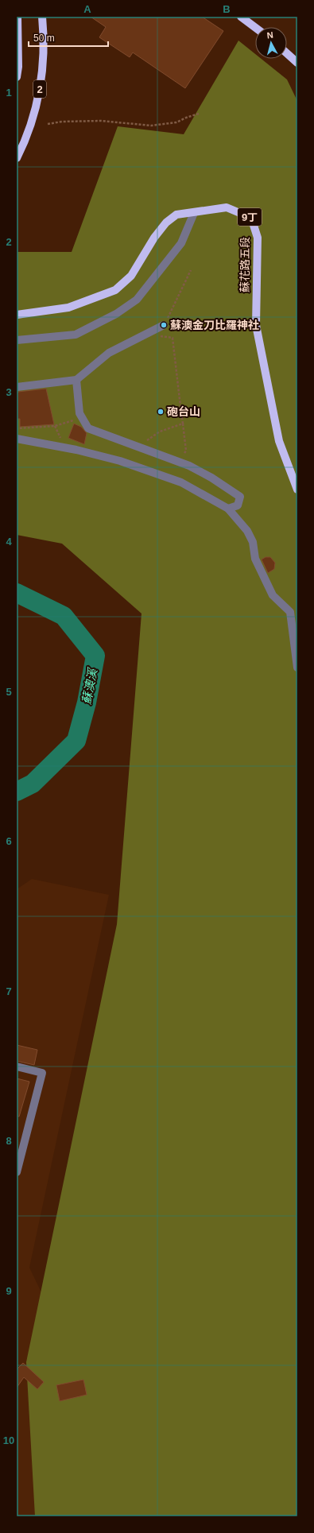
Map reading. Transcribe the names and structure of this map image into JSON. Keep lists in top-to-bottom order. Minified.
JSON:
{"streets":{"main road":["2","9丁","蘇花路五段"]},"water":["蘇澳溪"],"places":["蘇澳金刀比羅神社","砲台山"],"scale_bar":"50 m","north":"top","grid":{"columns":["A","B"],"rows":["1","2","3","4","5","6","7","8","9","10"]}}
